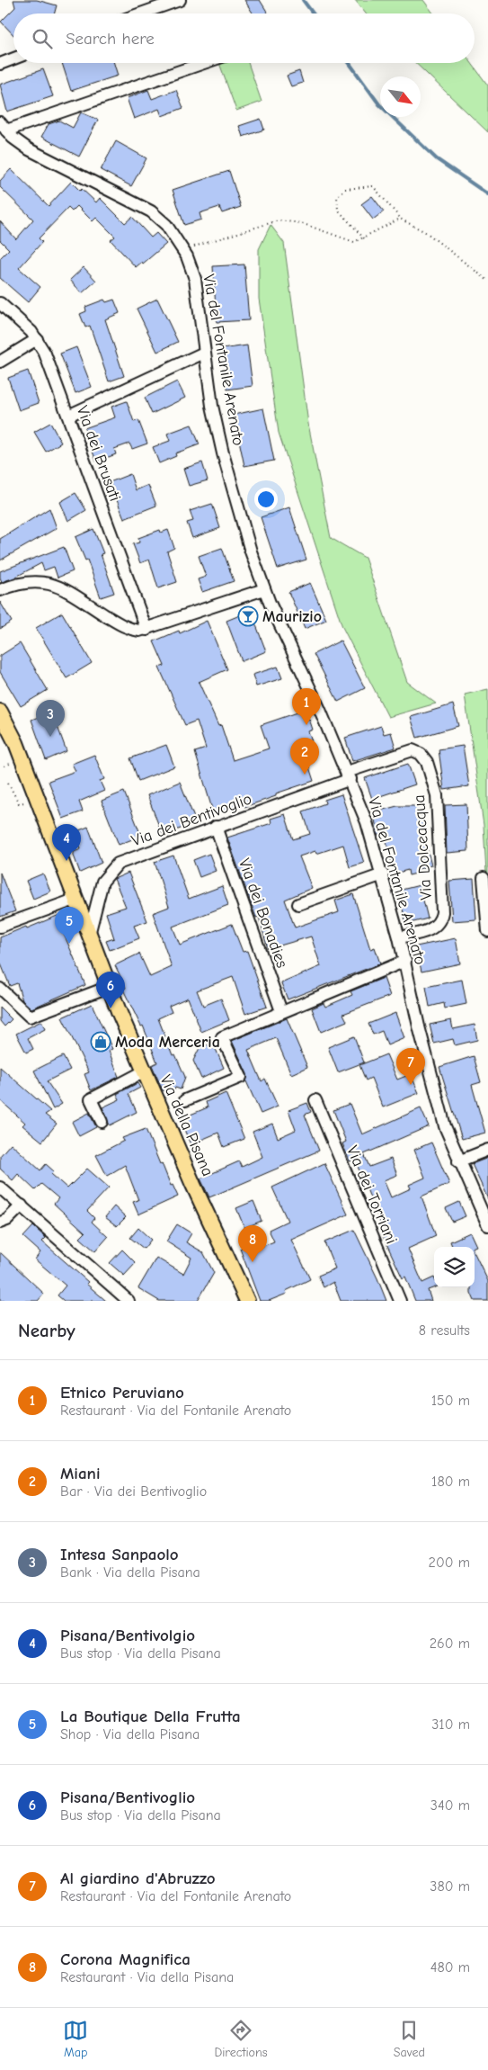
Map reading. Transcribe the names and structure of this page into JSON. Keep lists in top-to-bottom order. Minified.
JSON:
{"streets":{"main road":["Via della Pisana"],"street":["Via del Fontanile Arenato","Via dei Brusati","Via dei Bentivoglio","Via Dolceacqua","Via dei Bonadies","Via dei Torriani"]},"crossings":[["Via del Fontanile Arenato","Via dei Bentivoglio"],["Via del Fontanile Arenato","Via Dolceacqua"],["Via dei Bentivoglio","Via Dolceacqua"],["Via dei Bentivoglio","Via dei Bonadies"],["Via dei Bentivoglio","Via della Pisana"]],"places":{"bar":["Maurizio"],"shop":["Moda Merceria"]},"north":"bottom right","page":{"search":"Search here","pins":["1","3","2","4","5","6","7","8"],"heading":["Nearby","8 results"],"list":[{"mark":"1","name":"Etnico Peruviano","note":"Restaurant · Via del Fontanile Arenato","value":"150 m"},{"mark":"2","name":"Miani","note":"Bar · Via dei Bentivoglio","value":"180 m"},{"mark":"3","name":"Intesa Sanpaolo","note":"Bank · Via della Pisana","value":"200 m"},{"mark":"4","name":"Pisana/Bentivolgio","note":"Bus stop · Via della Pisana","value":"260 m"},{"mark":"5","name":"La Boutique Della Frutta","note":"Shop · Via della Pisana","value":"310 m"},{"mark":"6","name":"Pisana/Bentivoglio","note":"Bus stop · Via della Pisana","value":"340 m"},{"mark":"7","name":"Al giardino d'Abruzzo","note":"Restaurant · Via del Fontanile Arenato","value":"380 m"},{"mark":"8","name":"Corona Magnifica","note":"Restaurant · Via della Pisana","value":"480 m"}],"nav":["Map","Directions","Saved"]}}
